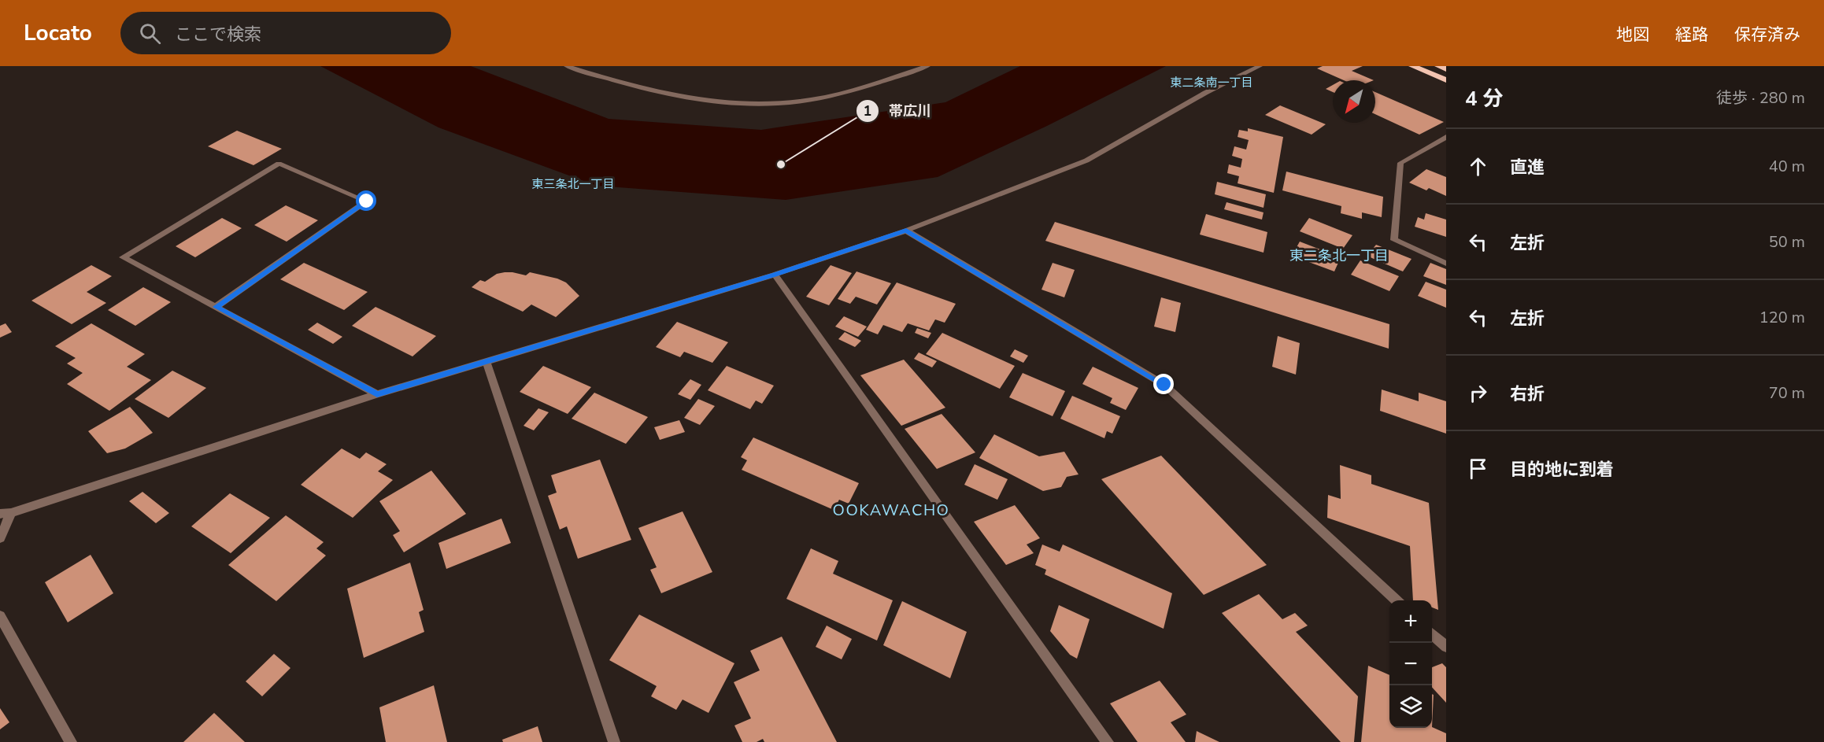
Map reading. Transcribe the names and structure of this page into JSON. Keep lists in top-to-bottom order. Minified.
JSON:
{"districts":["東二条南一丁目","東三条北一丁目","東二条北一丁目","OOKAWACHO"],"places":["帯広川"],"north":"bottom left","page":{"header":"Locato","search":"ここで検索","nav":["地図","経路","保存済み"],"heading":["4 分","徒歩 · 280 m"],"list":[["直進","40 m"],["左折","50 m"],["左折","120 m"],["右折","70 m"],"目的地に到着"],"map_buttons":["+","−"]}}
